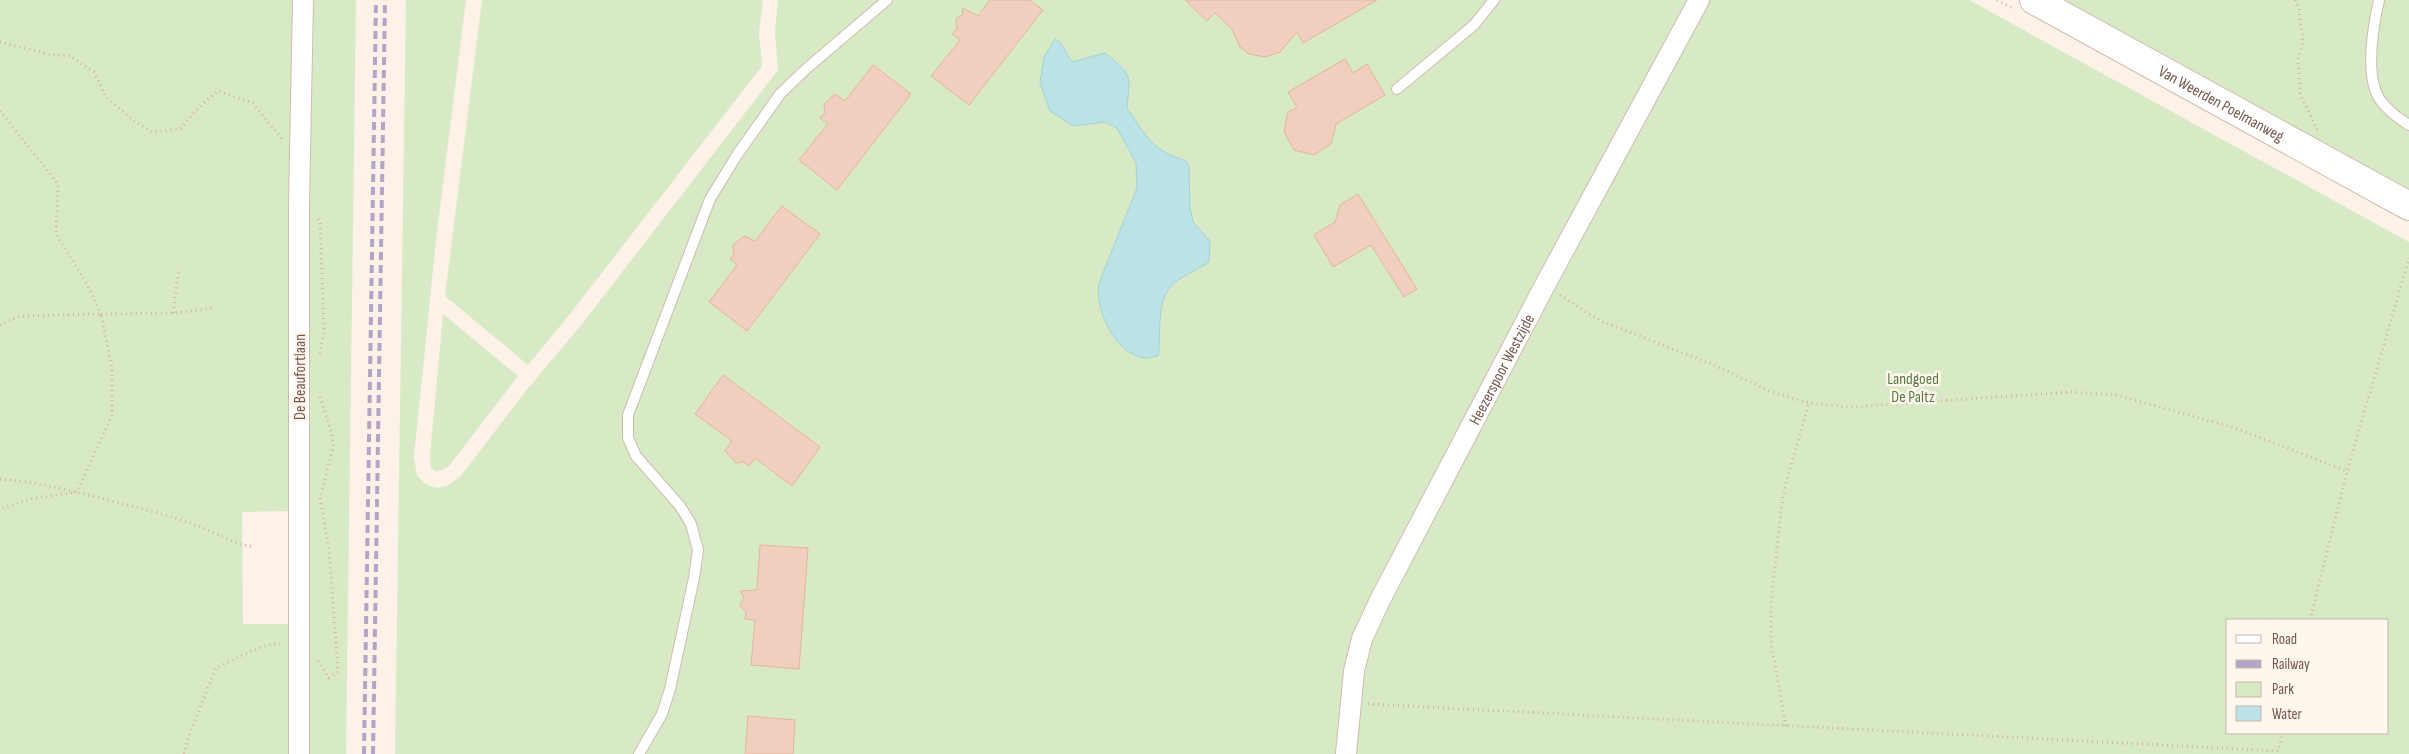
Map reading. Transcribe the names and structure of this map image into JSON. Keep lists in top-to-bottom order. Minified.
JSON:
{"streets":{"main road":["Van Weerden Poelmanweg"],"street":["Heezerspoor Westzijde","De Beaufortlaan"]},"parks":["Landgoed De Paltz"],"legend":["Road","Railway","Park","Water"]}
